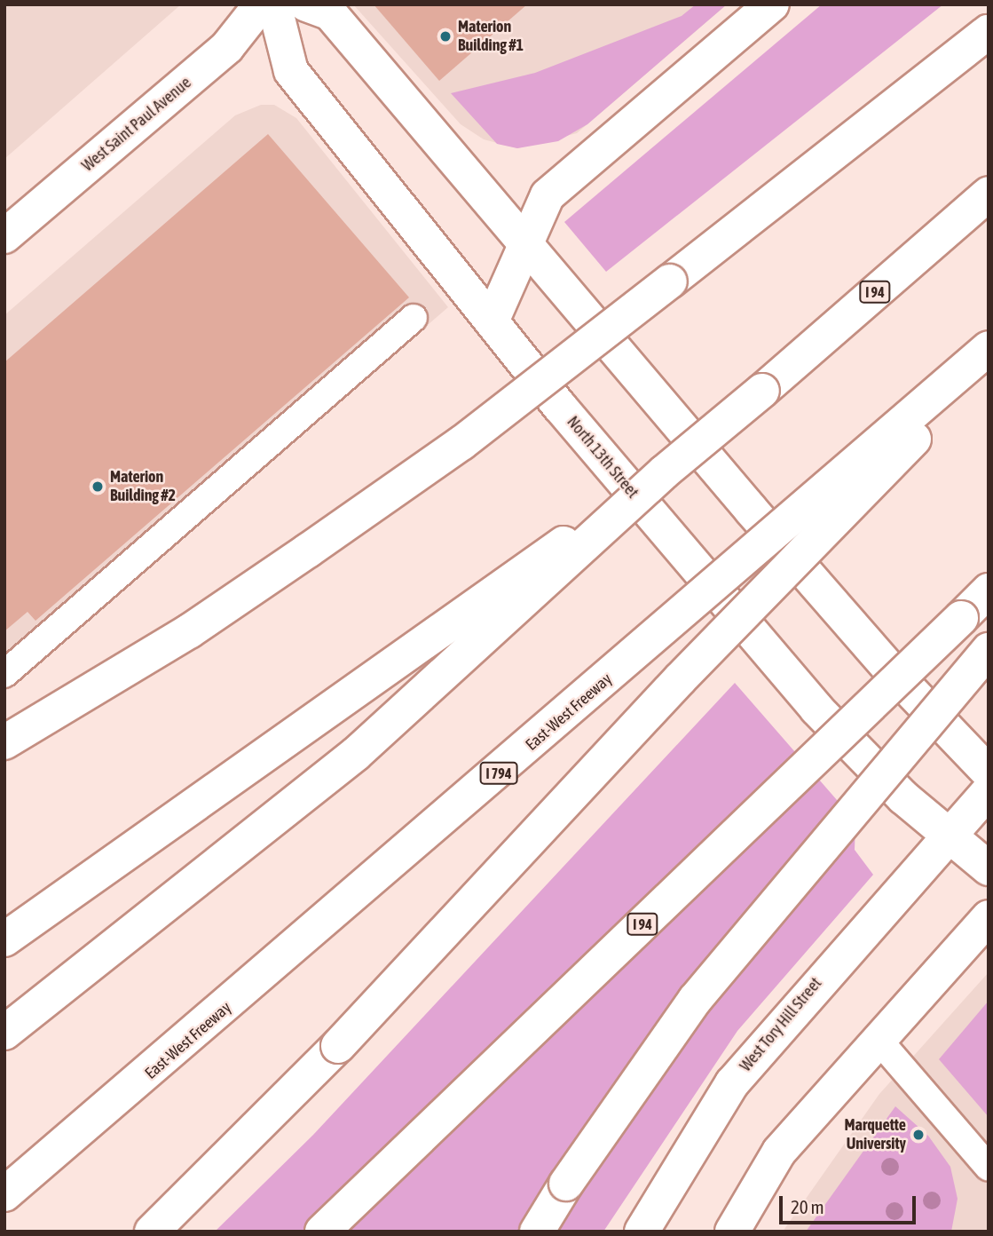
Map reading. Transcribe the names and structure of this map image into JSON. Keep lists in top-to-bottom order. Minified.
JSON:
{"streets":{"main road":["West Saint Paul Avenue","I 94","North 13th Street","East-West Freeway","I 794","West Tory Hill Street"]},"crossings":[["North 13th Street","West Tory Hill Street"]],"places":["Materion Building #1","Materion Building #2","Marquette University"],"scale_bar":"20 m"}
